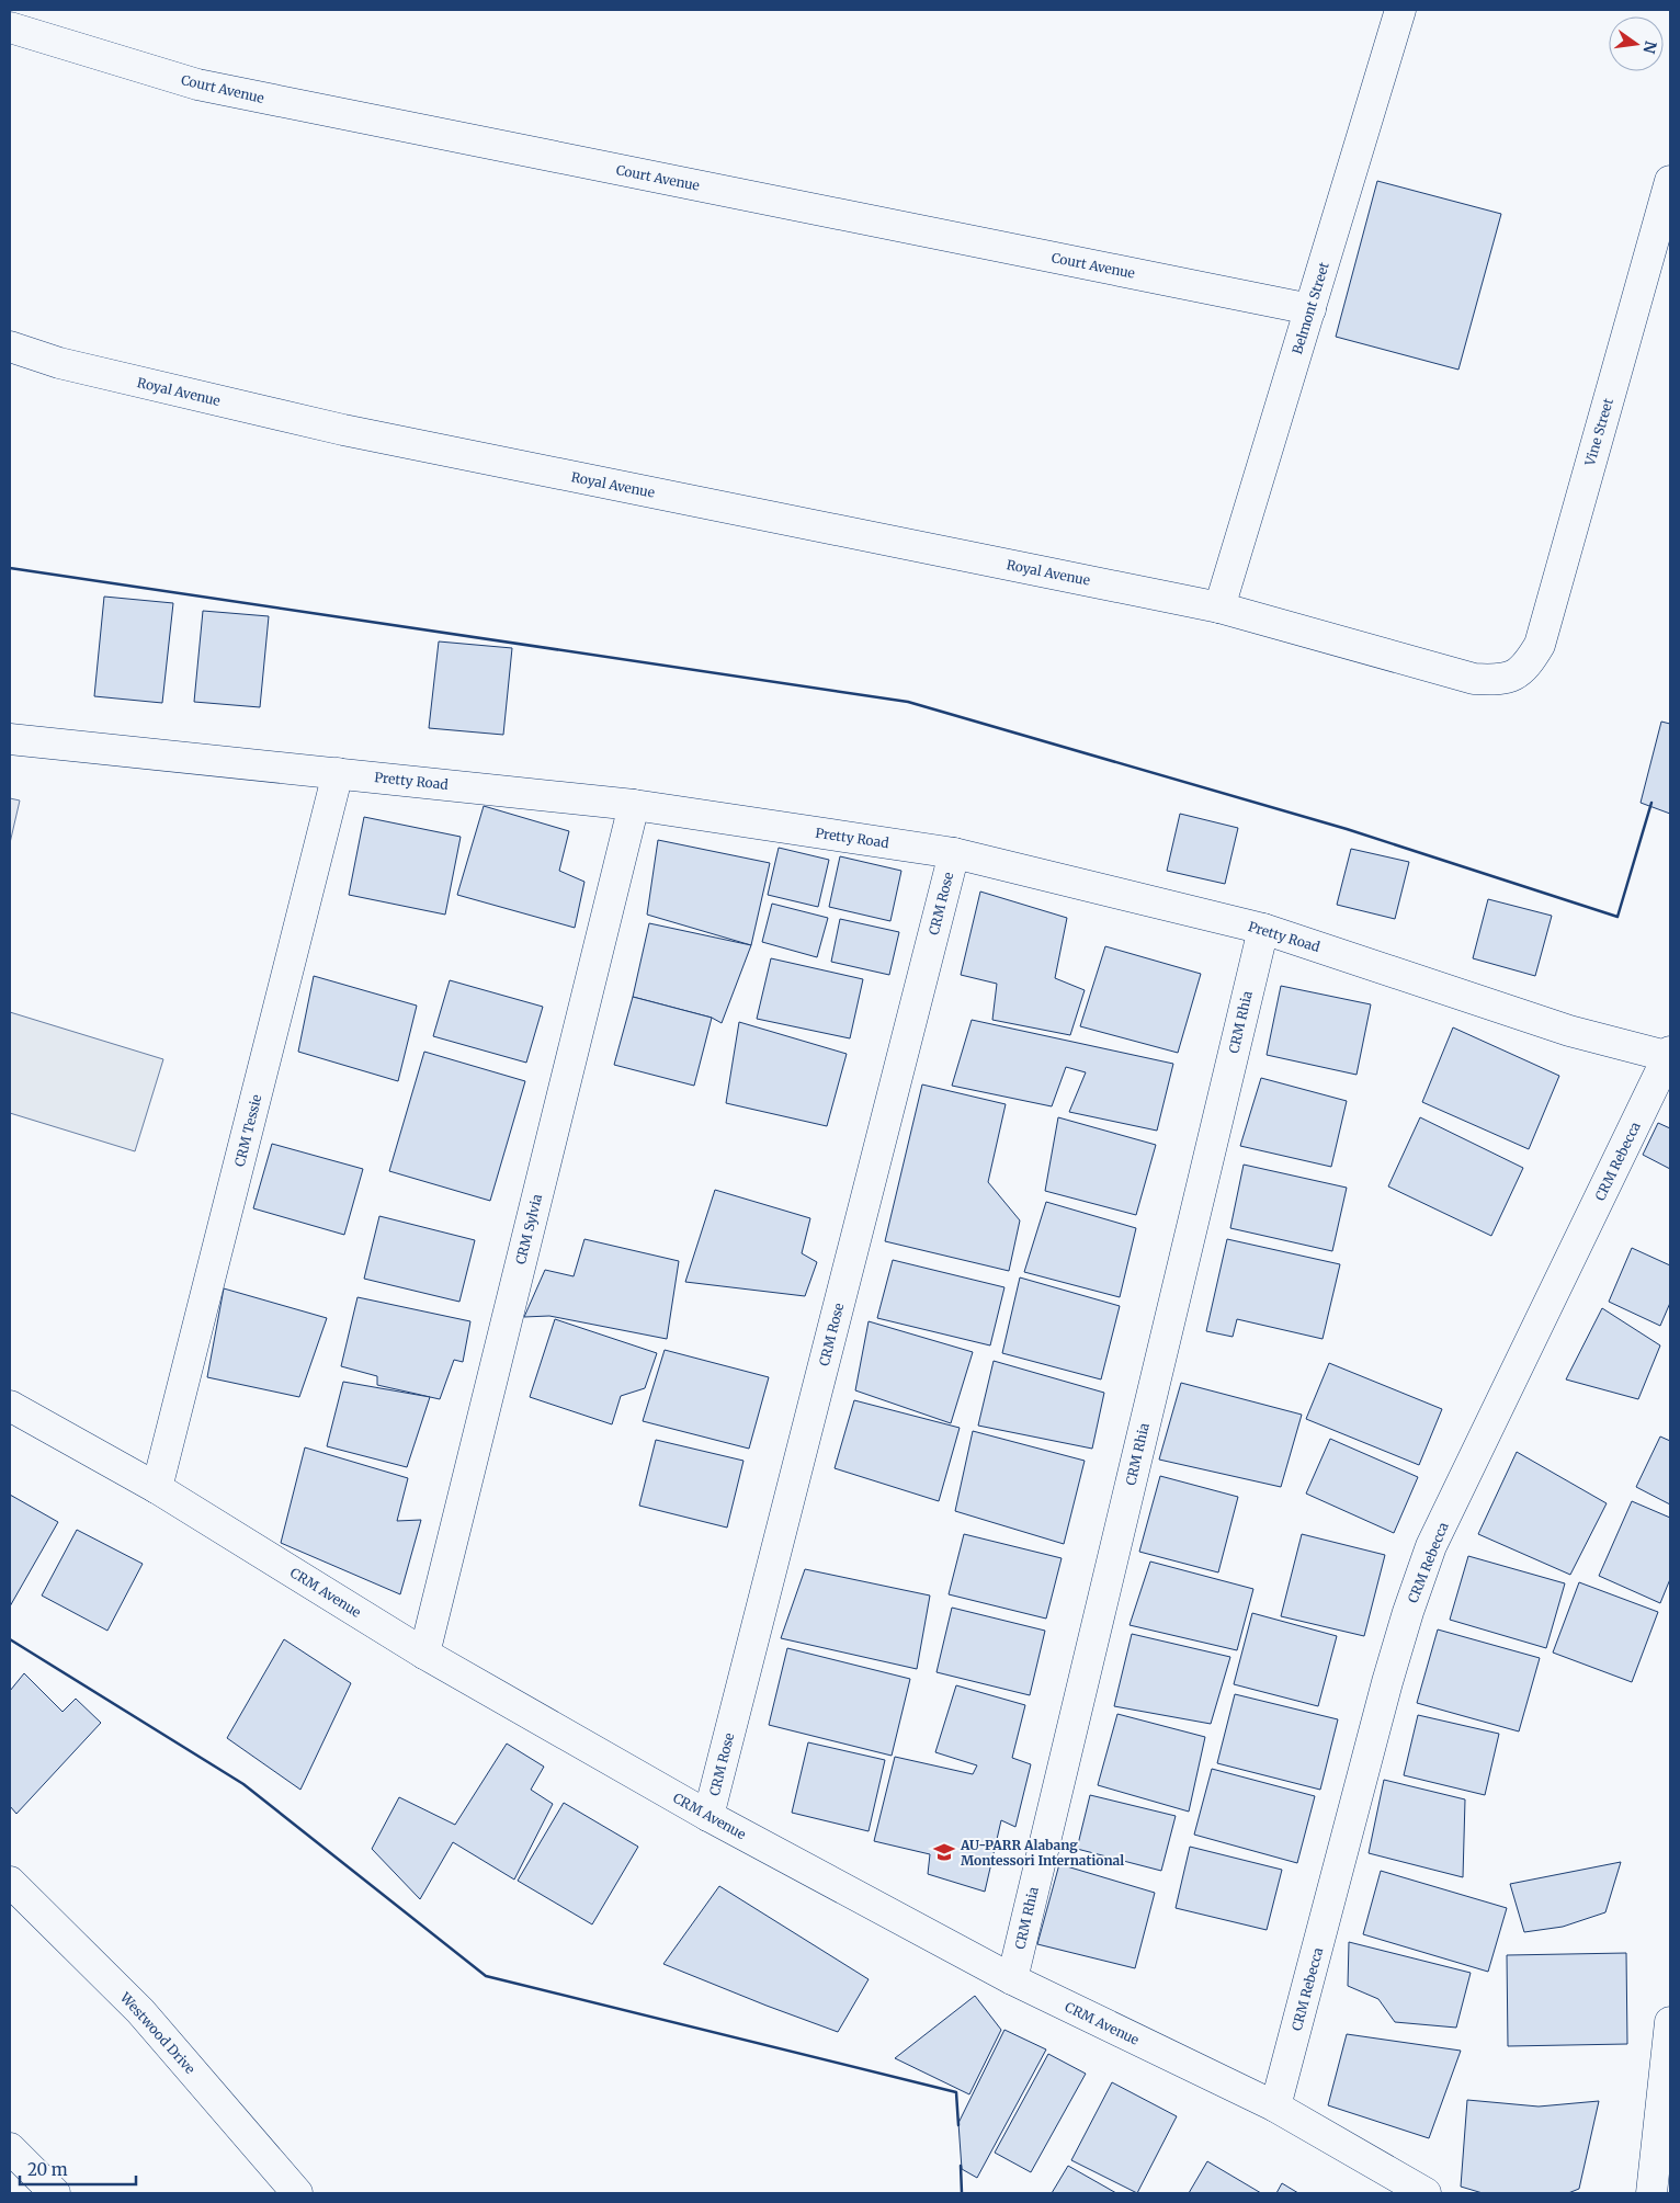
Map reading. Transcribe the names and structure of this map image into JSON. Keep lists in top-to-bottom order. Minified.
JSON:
{"streets":{"street":["Court Avenue","Belmont Street","Royal Avenue","Vine Street","Pretty Road","CRM Rose","CRM Rhia","CRM Tessie","CRM Rebecca","CRM Sylvia","CRM Avenue","Westwood Drive"]},"crossings":[["Court Avenue","Belmont Street"],["Belmont Street","Royal Avenue"],["Royal Avenue","Vine Street"],["Pretty Road","CRM Rose"],["Pretty Road","CRM Rhia"],["Pretty Road","CRM Tessie"],["Pretty Road","CRM Rebecca"],["Pretty Road","CRM Sylvia"],["CRM Rose","CRM Avenue"],["CRM Rhia","CRM Avenue"],["CRM Tessie","CRM Avenue"],["CRM Rebecca","CRM Avenue"],["CRM Sylvia","CRM Avenue"]],"places":{"school or university":["AU-PARR Alabang Montessori International"]},"scale_bar":"20 m","north":"right"}
